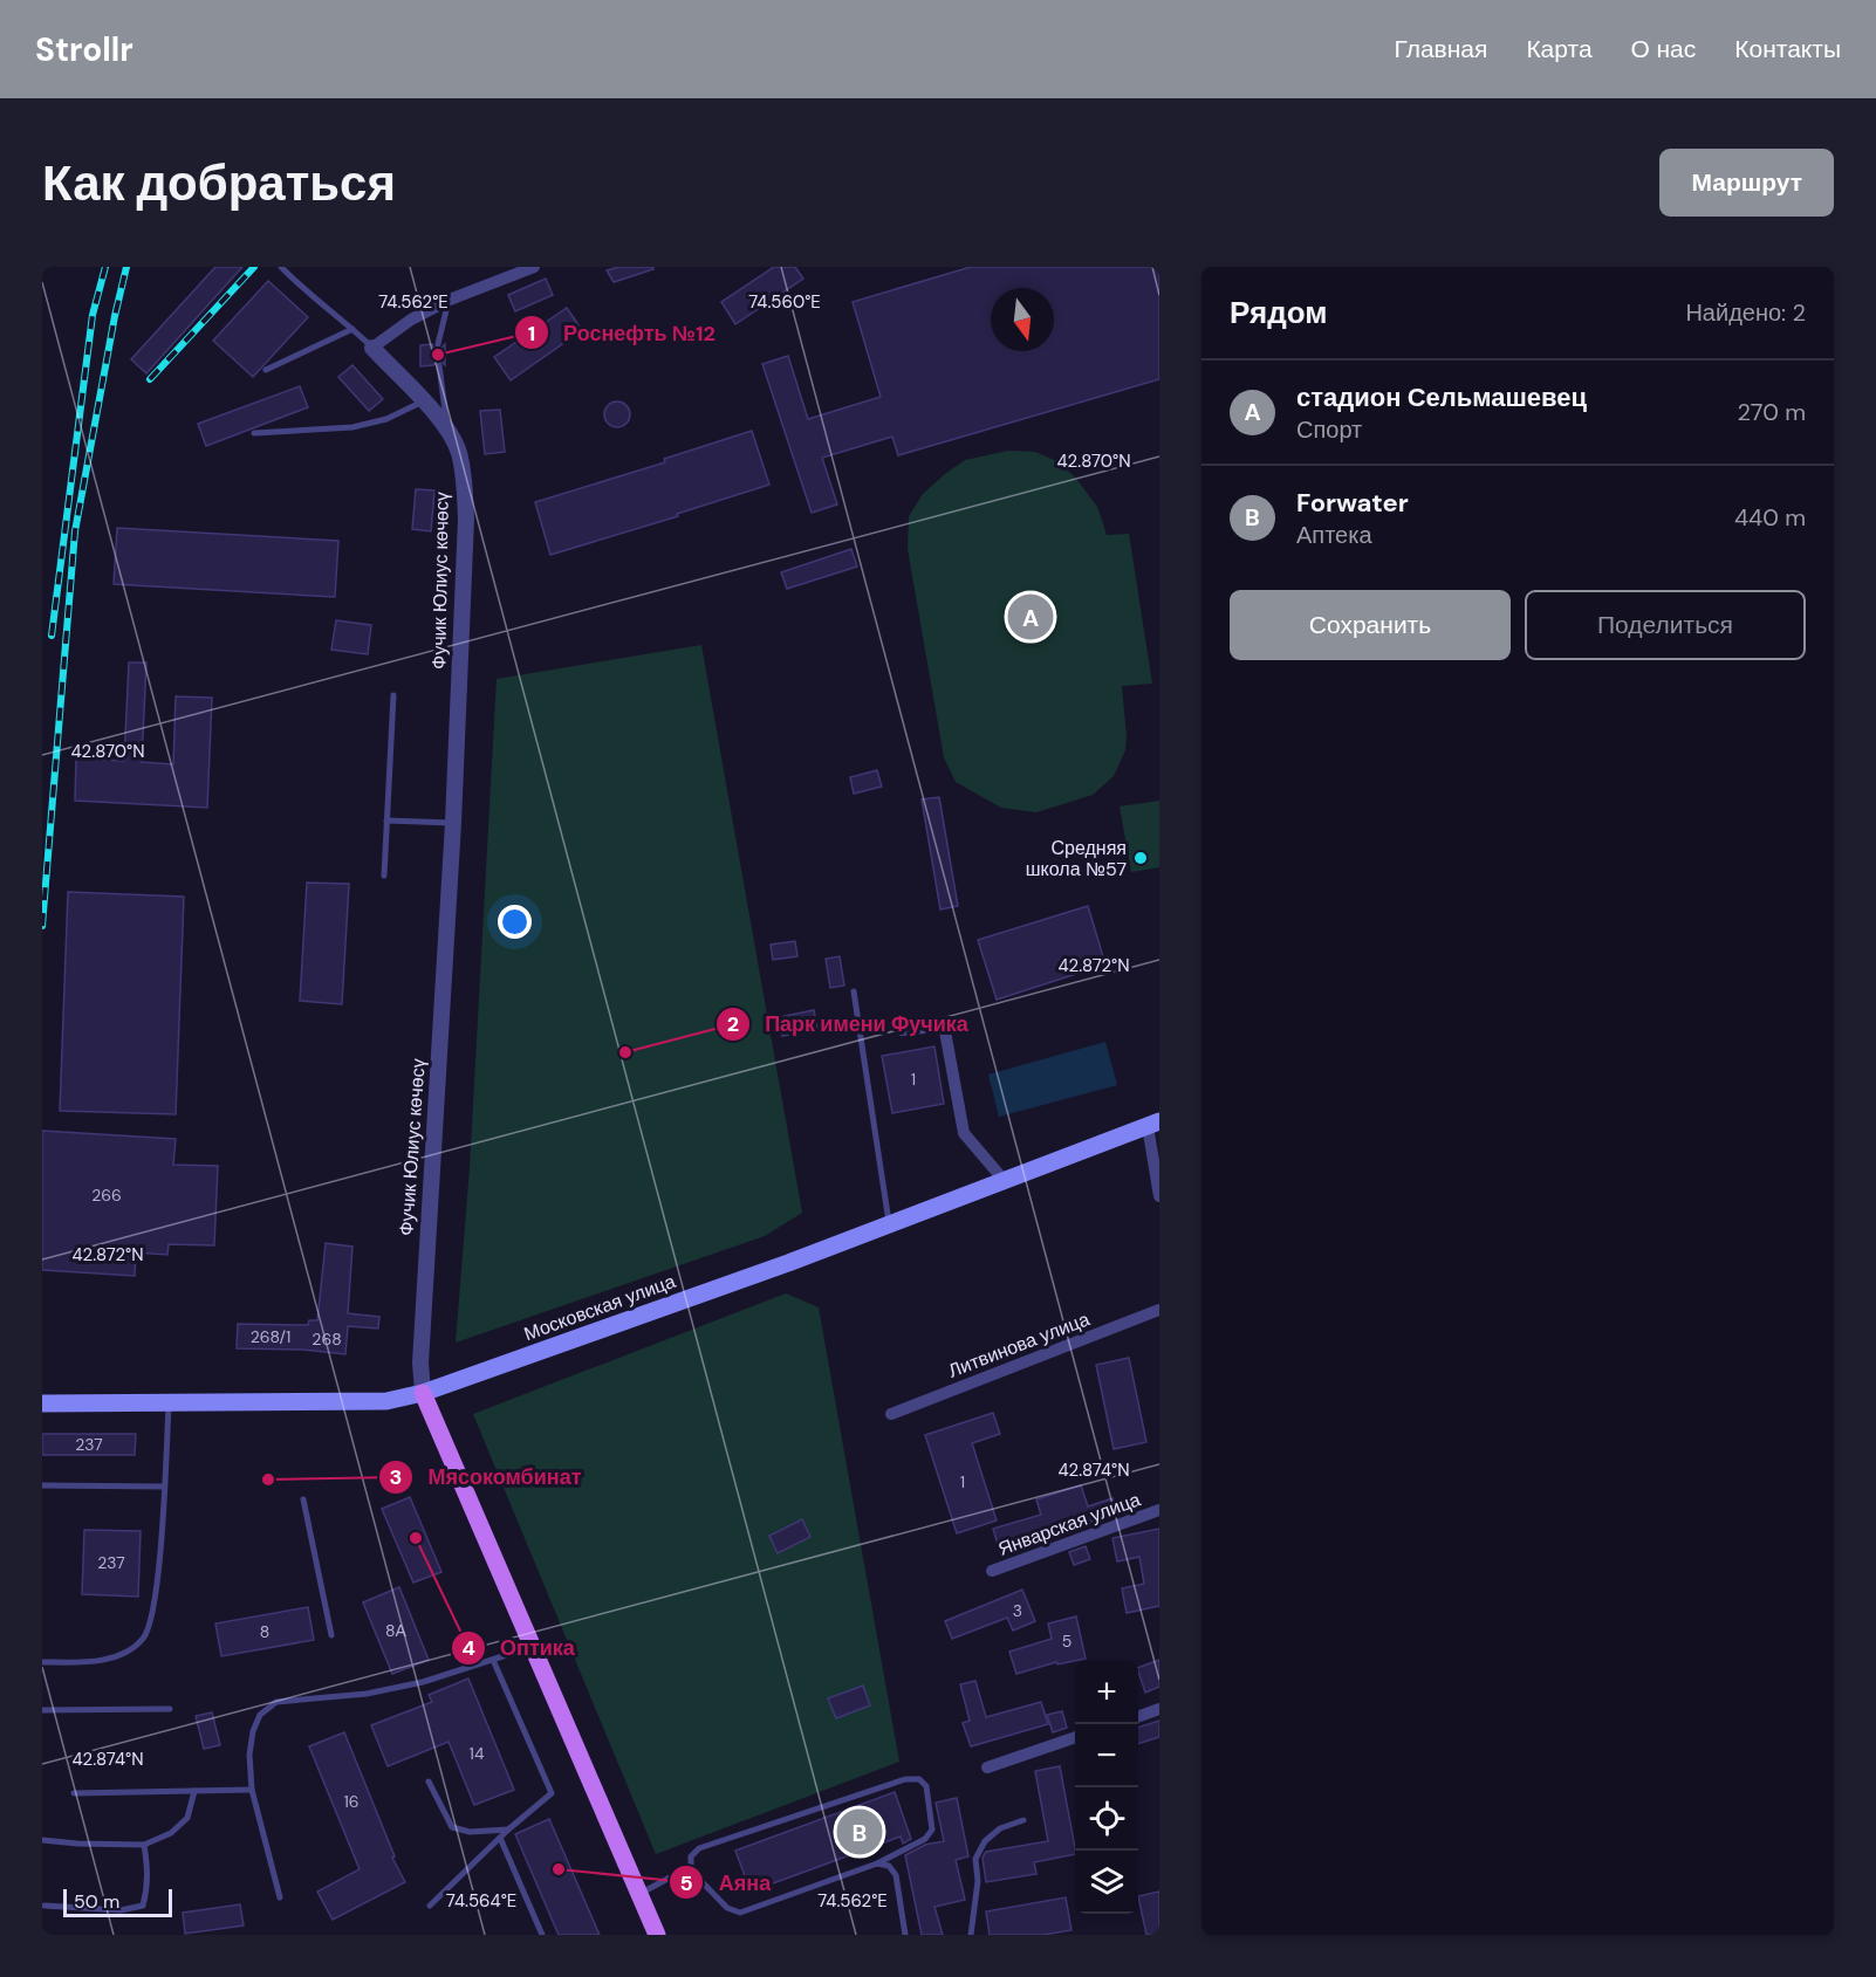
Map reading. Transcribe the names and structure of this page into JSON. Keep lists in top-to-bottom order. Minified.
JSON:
{"streets":{"main road":["Фучик Юлиус көчөсү","Московская улица"],"street":["Литвинова улица","Январская улица"]},"crossings":[["Фучик Юлиус көчөсү","Московская улица"]],"places":["Роснефть №12","Средняя школа №57","Парк имени Фучика","Мясокомбинат","Оптика","Аяна"],"house_numbers":["1","266","268/1","268","237","1","237","3","8А","8","5","14","16"],"scale_bar":"50 m","north":"bottom","page":{"header":"Strollr","nav":["Главная","Карта","О нас","Контакты"],"buttons":["Маршрут",["Сохранить","Поделиться"]],"title":"Как добраться","heading":["Рядом","Найдено: 2"],"list":[{"mark":"A","name":"стадион Сельмашевец","note":"Спорт","value":"270 m"},{"mark":"B","name":"Forwater","note":"Аптека","value":"440 m"}],"pins":["A","B"],"map_buttons":["+","−"],"scale":"50 m"},"coordinates":["74.562°E","74.560°E","42.870°N","42.872°N","42.874°N","74.564°E"]}
